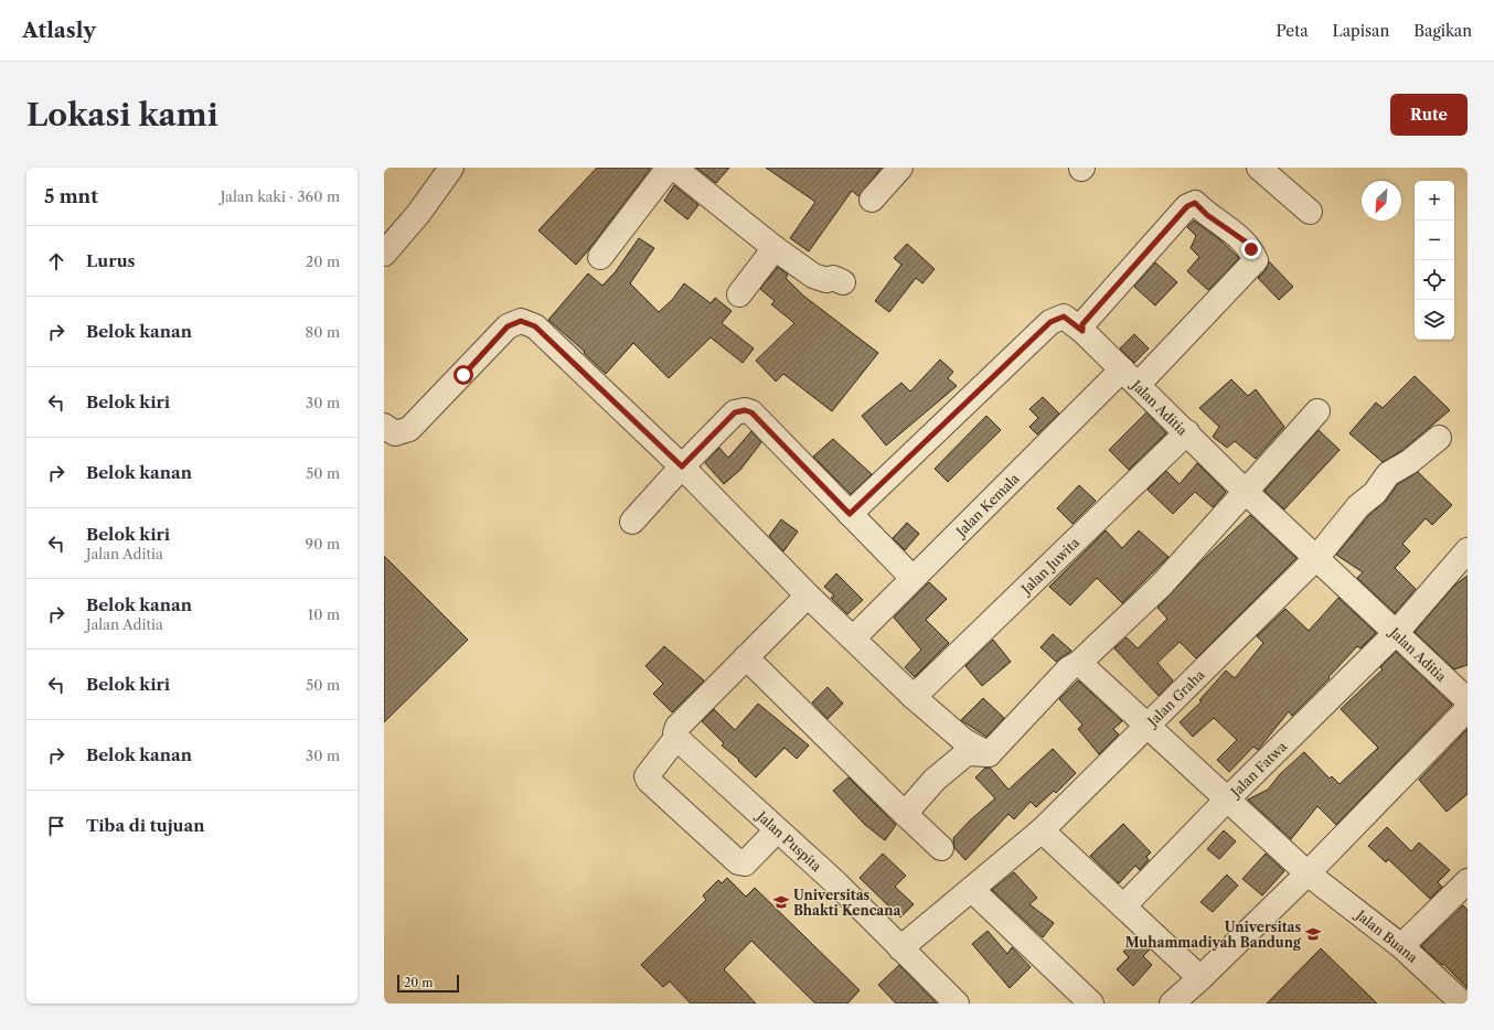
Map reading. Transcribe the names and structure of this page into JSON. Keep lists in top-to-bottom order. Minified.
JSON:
{"streets":{"street":["Jalan Aditia","Jalan Kemala","Jalan Juwita","Jalan Graha","Jalan Fatwa","Jalan Puspita","Jalan Buana"]},"crossings":[["Jalan Aditia","Jalan Kemala"],["Jalan Aditia","Jalan Juwita"],["Jalan Aditia","Jalan Graha"],["Jalan Aditia","Jalan Fatwa"],["Jalan Graha","Jalan Puspita"],["Jalan Graha","Jalan Buana"],["Jalan Fatwa","Jalan Buana"]],"places":{"school or university":["Universitas Bhakti Kencana","Universitas Muhammadiyah Bandung"]},"scale_bar":"20 m","north":"bottom left","page":{"header":"Atlasly","nav":["Peta","Lapisan","Bagikan"],"buttons":"Rute","title":"Lokasi kami","heading":["5 mnt","Jalan kaki · 360 m"],"map_buttons":["+","−"],"list":[["Lurus","20 m"],["Belok kanan","80 m"],["Belok kiri","30 m"],["Belok kanan","50 m"],["Belok kiri","Jalan Aditia","90 m"],["Belok kanan","Jalan Aditia","10 m"],["Belok kiri","50 m"],["Belok kanan","30 m"],"Tiba di tujuan"],"scale":"20 m"}}
